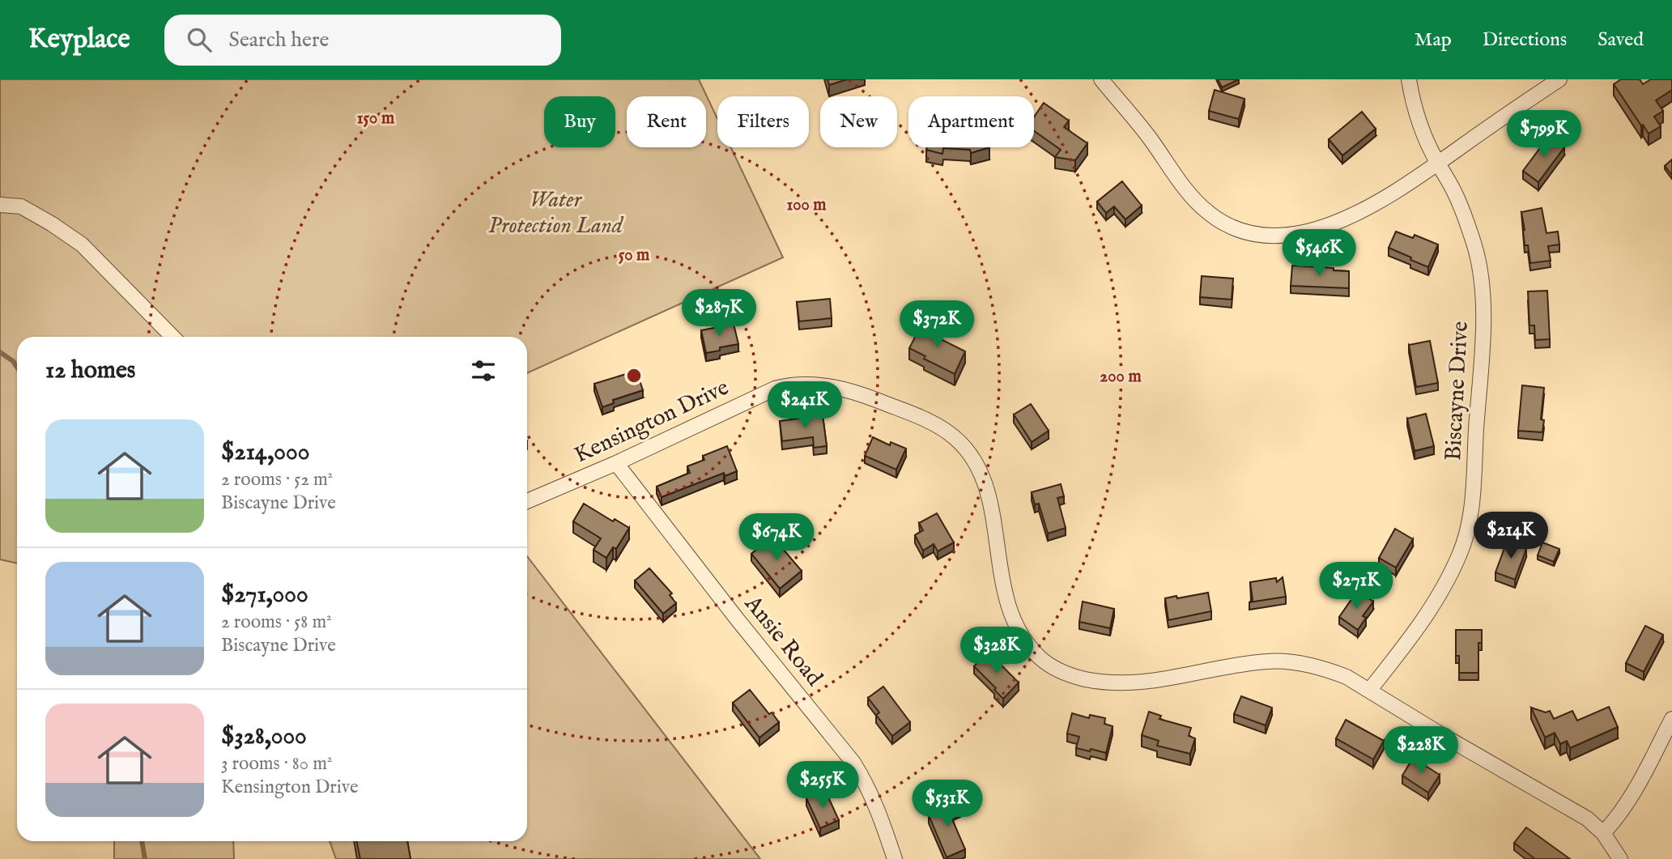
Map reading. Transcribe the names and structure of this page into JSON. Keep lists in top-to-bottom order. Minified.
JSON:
{"streets":{"street":["Biscayne Drive","Kensington Drive","Ansie Road"]},"crossings":[["Biscayne Drive","Kensington Drive"],["Kensington Drive","Ansie Road"]],"parks":["Water Protection Land"],"page":{"header":"Keyplace","search":"Search here","nav":["Map","Directions","Saved"],"chip":["Buy","Rent","Filters","New","Apartment"],"price":["$799K","$546K","$287K","$372K","$241K","$214K","$674K","$271K","$328K","$228K","$255K","$531K"],"heading":"12 homes","list":[{"name":"$214,000","note":"2 rooms · 52 m² · Biscayne Drive"},{"name":"$271,000","note":"2 rooms · 58 m² · Biscayne Drive"},{"name":"$328,000","note":"3 rooms · 80 m² · Kensington Drive"}]},"rings":["150 m","100 m","50 m","200 m"]}
